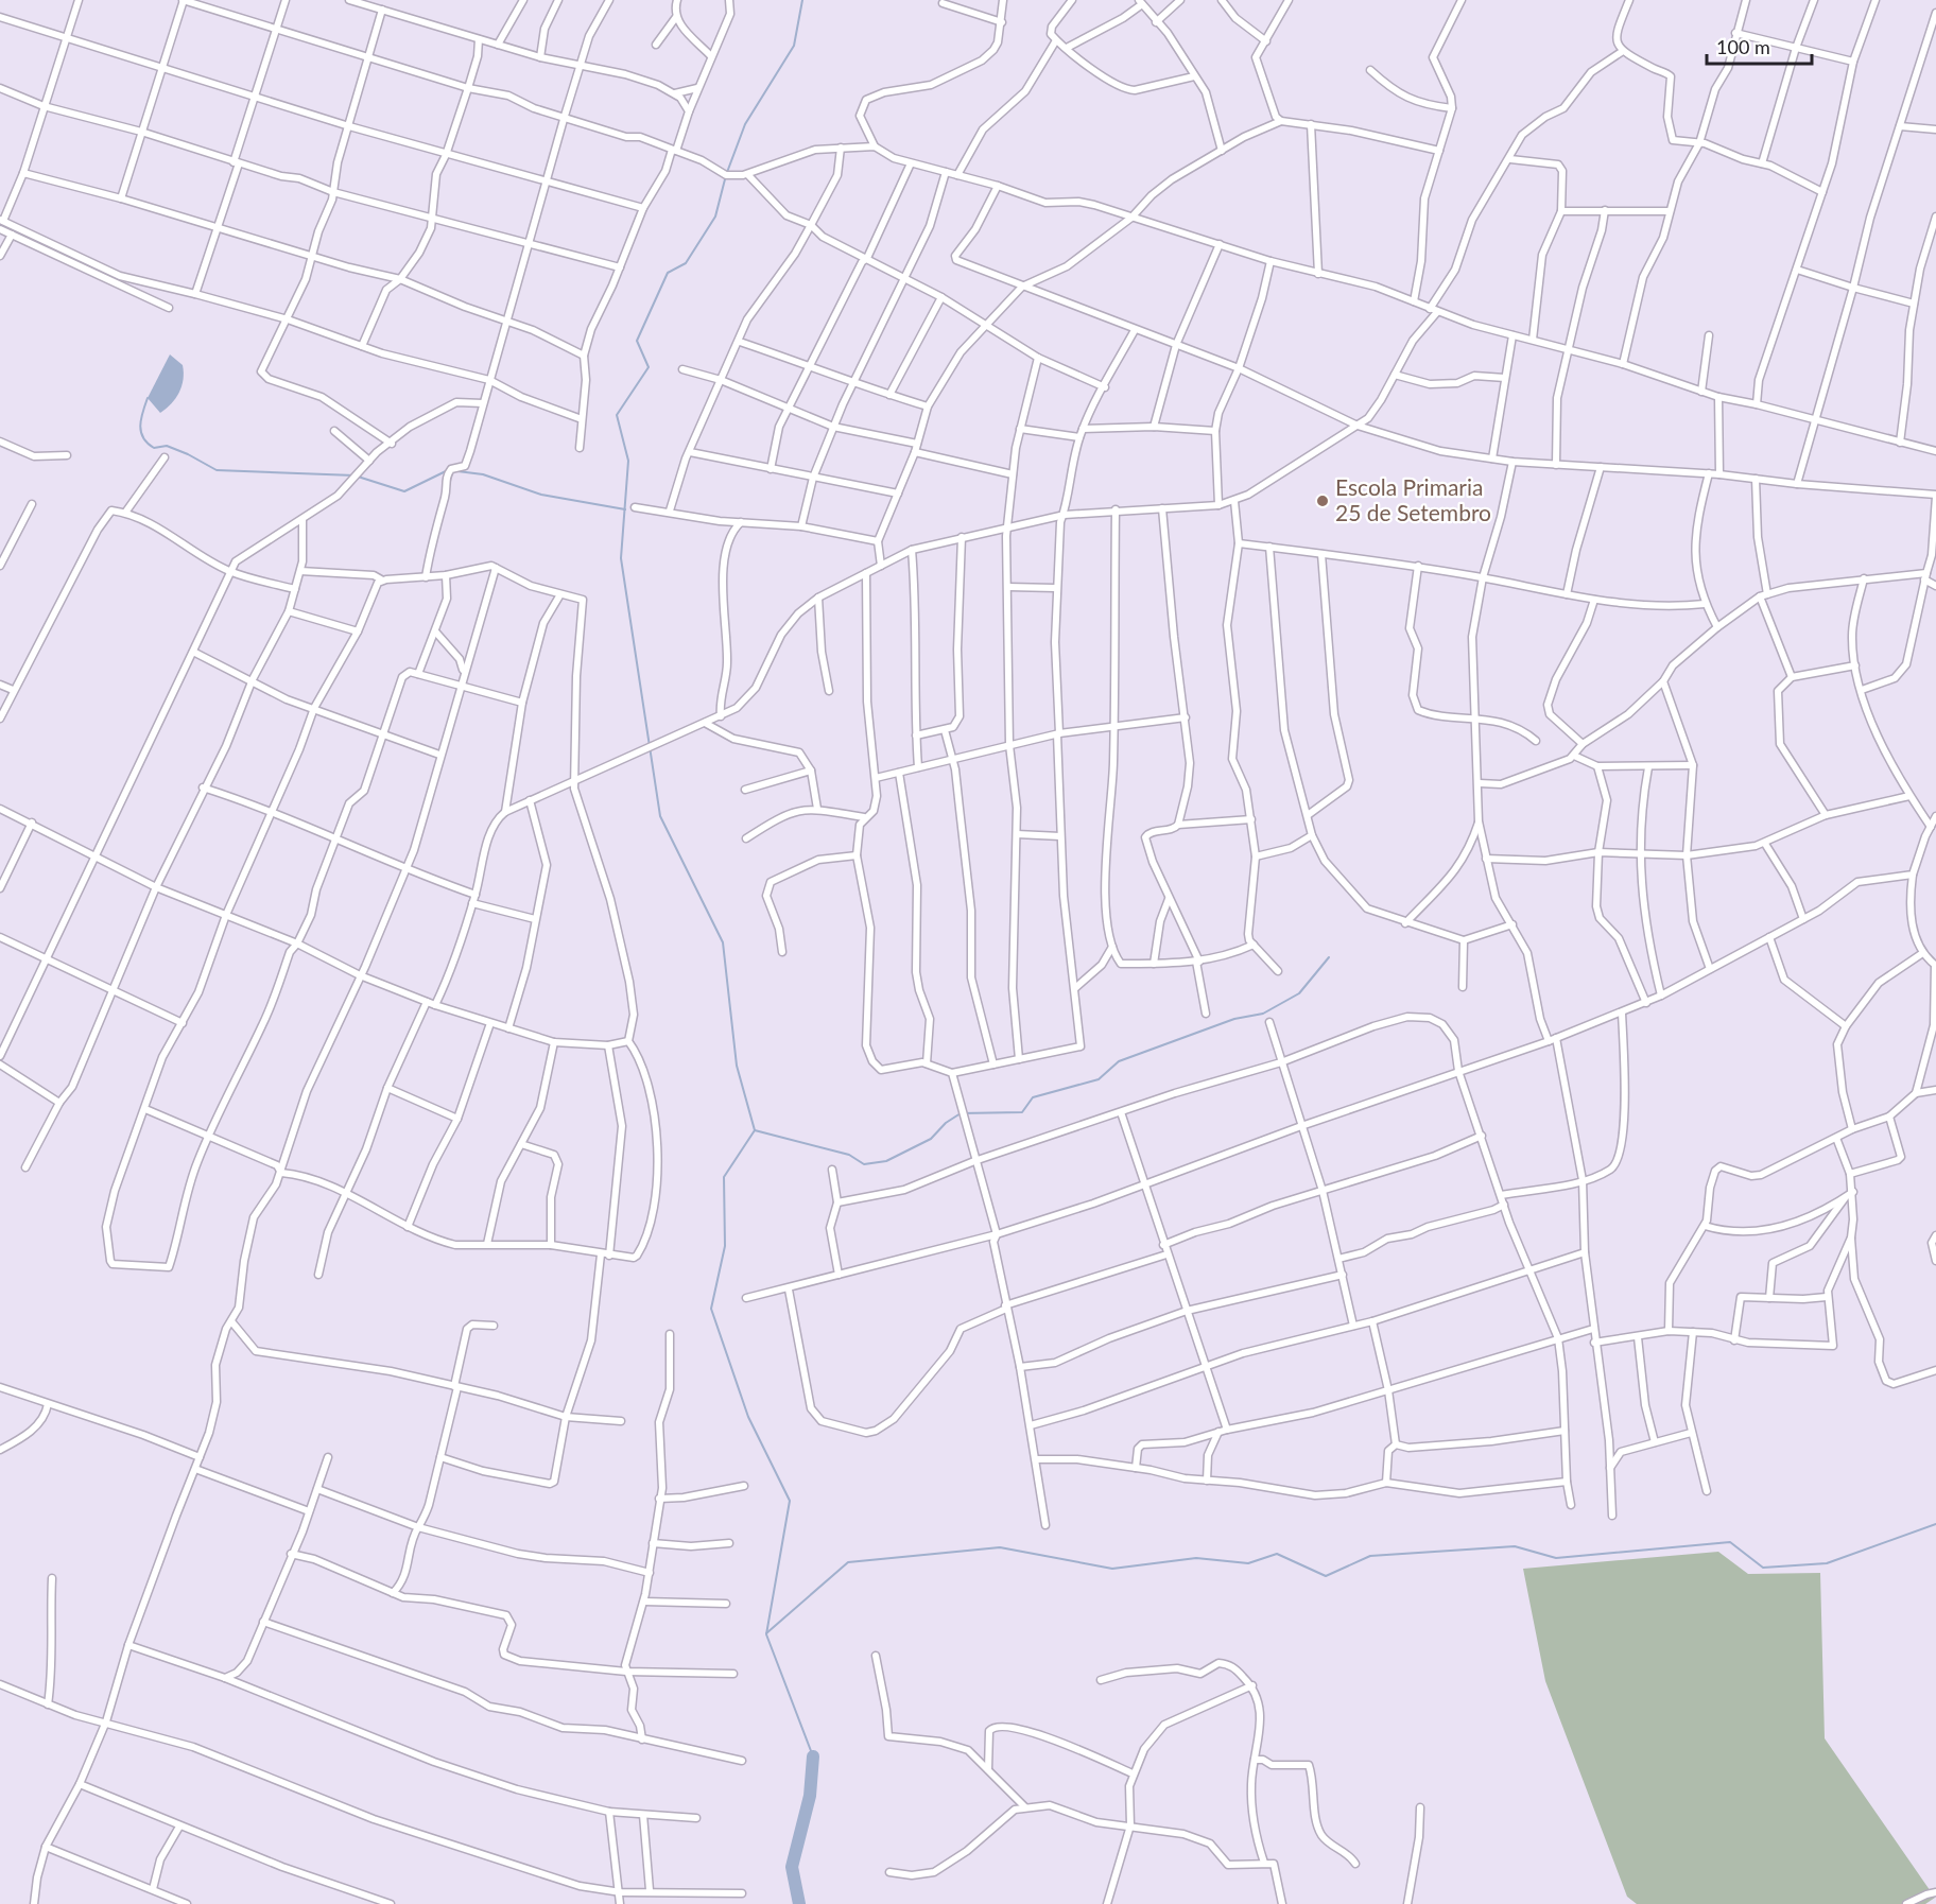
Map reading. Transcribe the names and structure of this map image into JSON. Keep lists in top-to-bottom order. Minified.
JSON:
{"places":["Escola Primaria 25 de Setembro"],"scale_bar":"100 m"}
